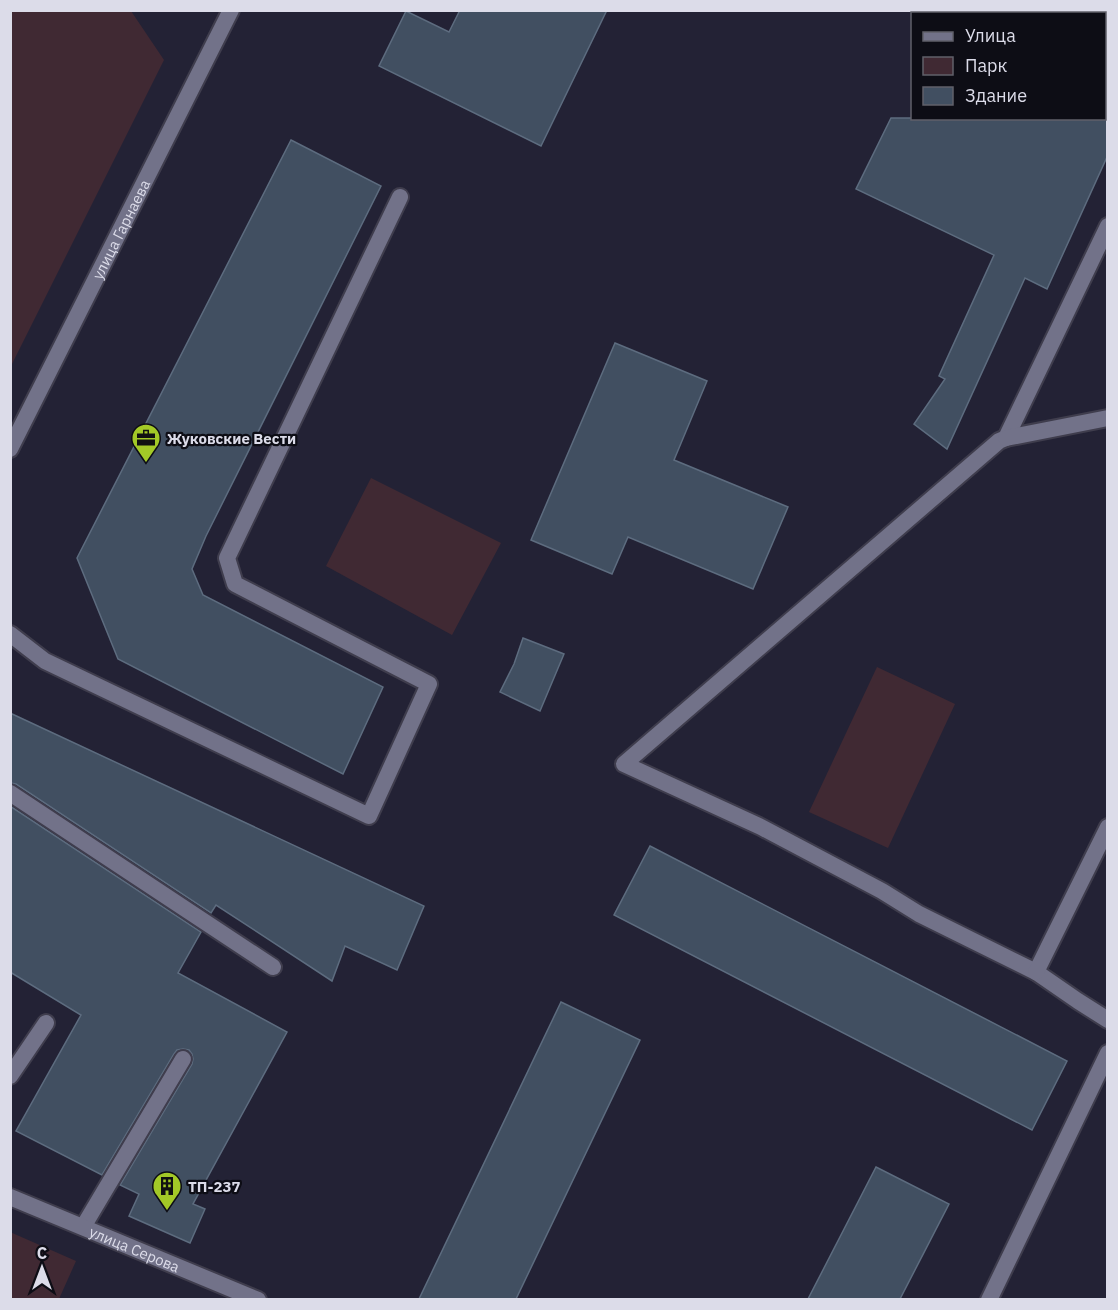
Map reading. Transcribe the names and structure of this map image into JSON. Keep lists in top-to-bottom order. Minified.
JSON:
{"streets":{"street":["улица Гарнаева","улица Серова"]},"places":{"office":["Жуковские Вести"],"building":["ТП-237"]},"legend":["Улица","Парк","Здание"],"north":"top"}
